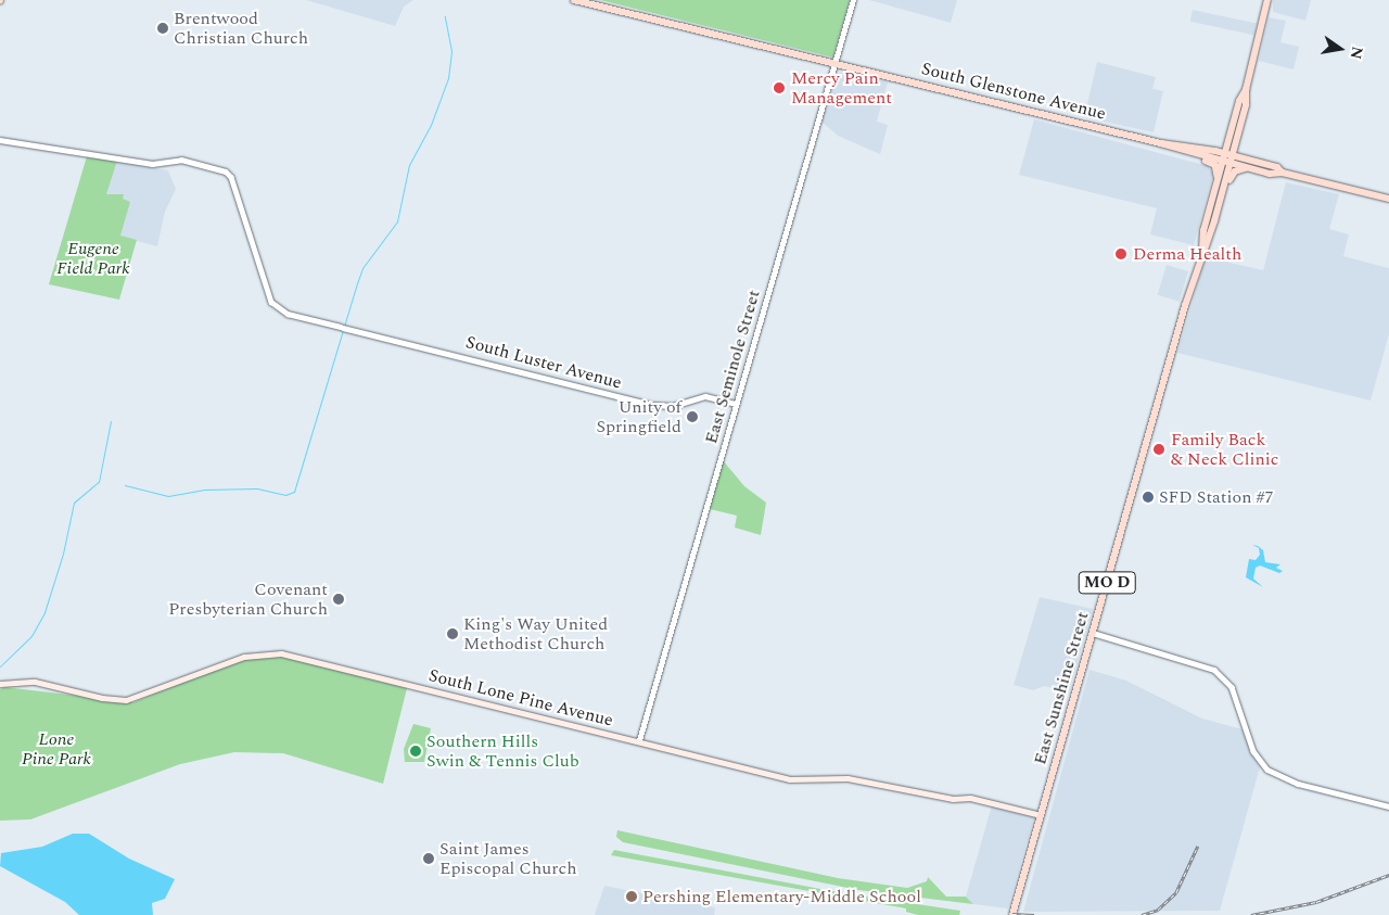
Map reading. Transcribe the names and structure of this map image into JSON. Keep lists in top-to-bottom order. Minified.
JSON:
{"streets":{"main road":["South Glenstone Avenue","MO D","East Sunshine Street","South Lone Pine Avenue"],"street":["South Luster Avenue","East Seminole Street"]},"crossings":[["South Glenstone Avenue","East Seminole Street"],["South Glenstone Avenue","East Sunshine Street"],["South Luster Avenue","East Seminole Street"],["East Seminole Street","South Lone Pine Avenue"],["East Sunshine Street","South Lone Pine Avenue"]],"parks":["Eugene Field Park","Lone Pine Park"],"places":["Brentwood Christian Church","Mercy Pain Management","Derma Health","Unity of Springfield","Family Back & Neck Clinic","SFD Station #7","Covenant Presbyterian Church","King's Way United Methodist Church","Southern Hills Swin & Tennis Club","Saint James Episcopal Church","Pershing Elementary-Middle School"],"north":"right"}
